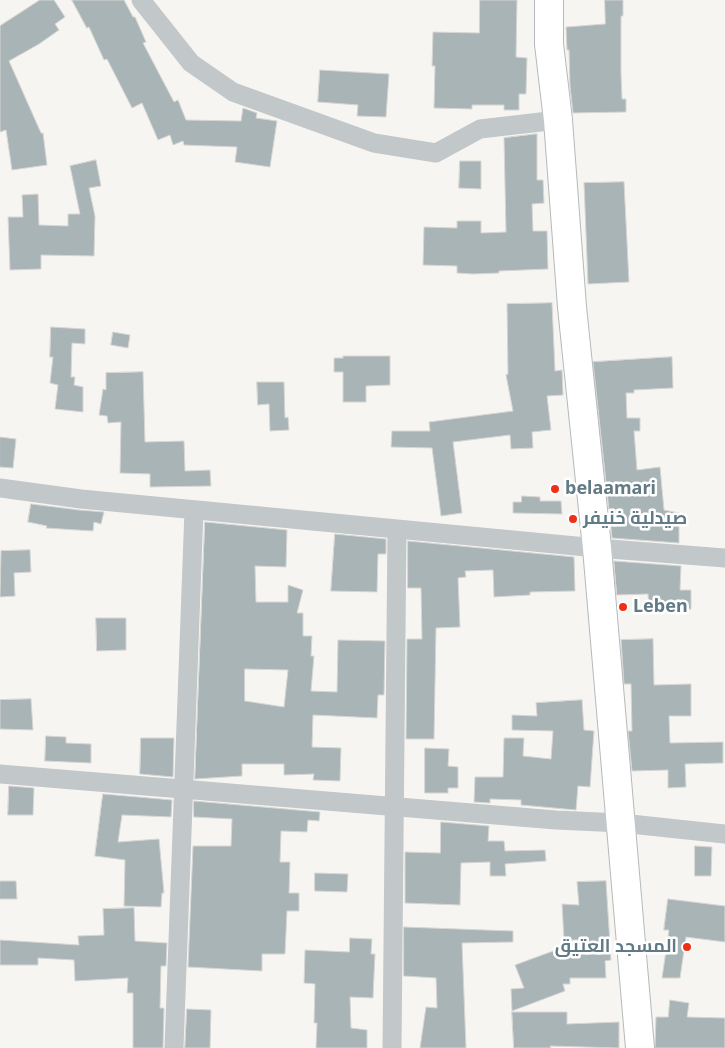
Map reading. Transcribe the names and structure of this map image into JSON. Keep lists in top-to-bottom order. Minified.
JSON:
{"places":["belaamari","صيدلية خنيفر","Leben","المسجد العتيق"]}
